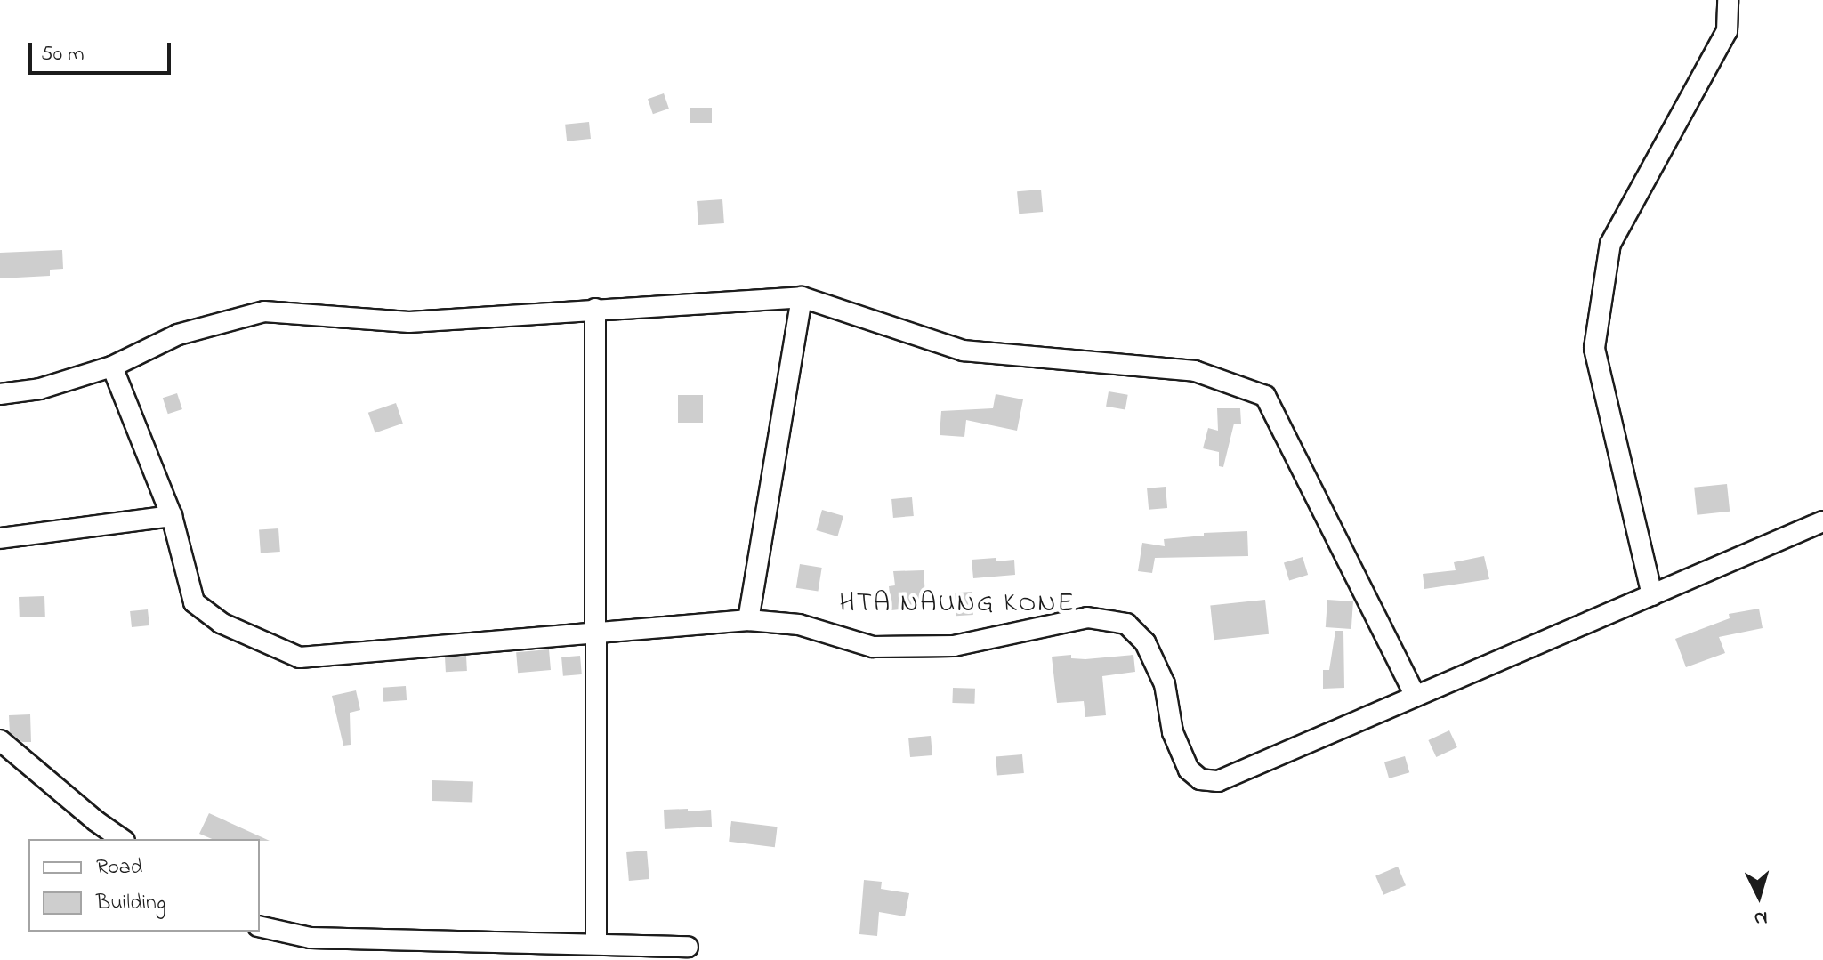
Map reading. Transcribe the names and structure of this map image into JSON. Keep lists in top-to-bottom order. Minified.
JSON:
{"districts":["HTA NAUNG KONE"],"legend":["Road","Building"],"scale_bar":"50 m","north":"bottom"}
